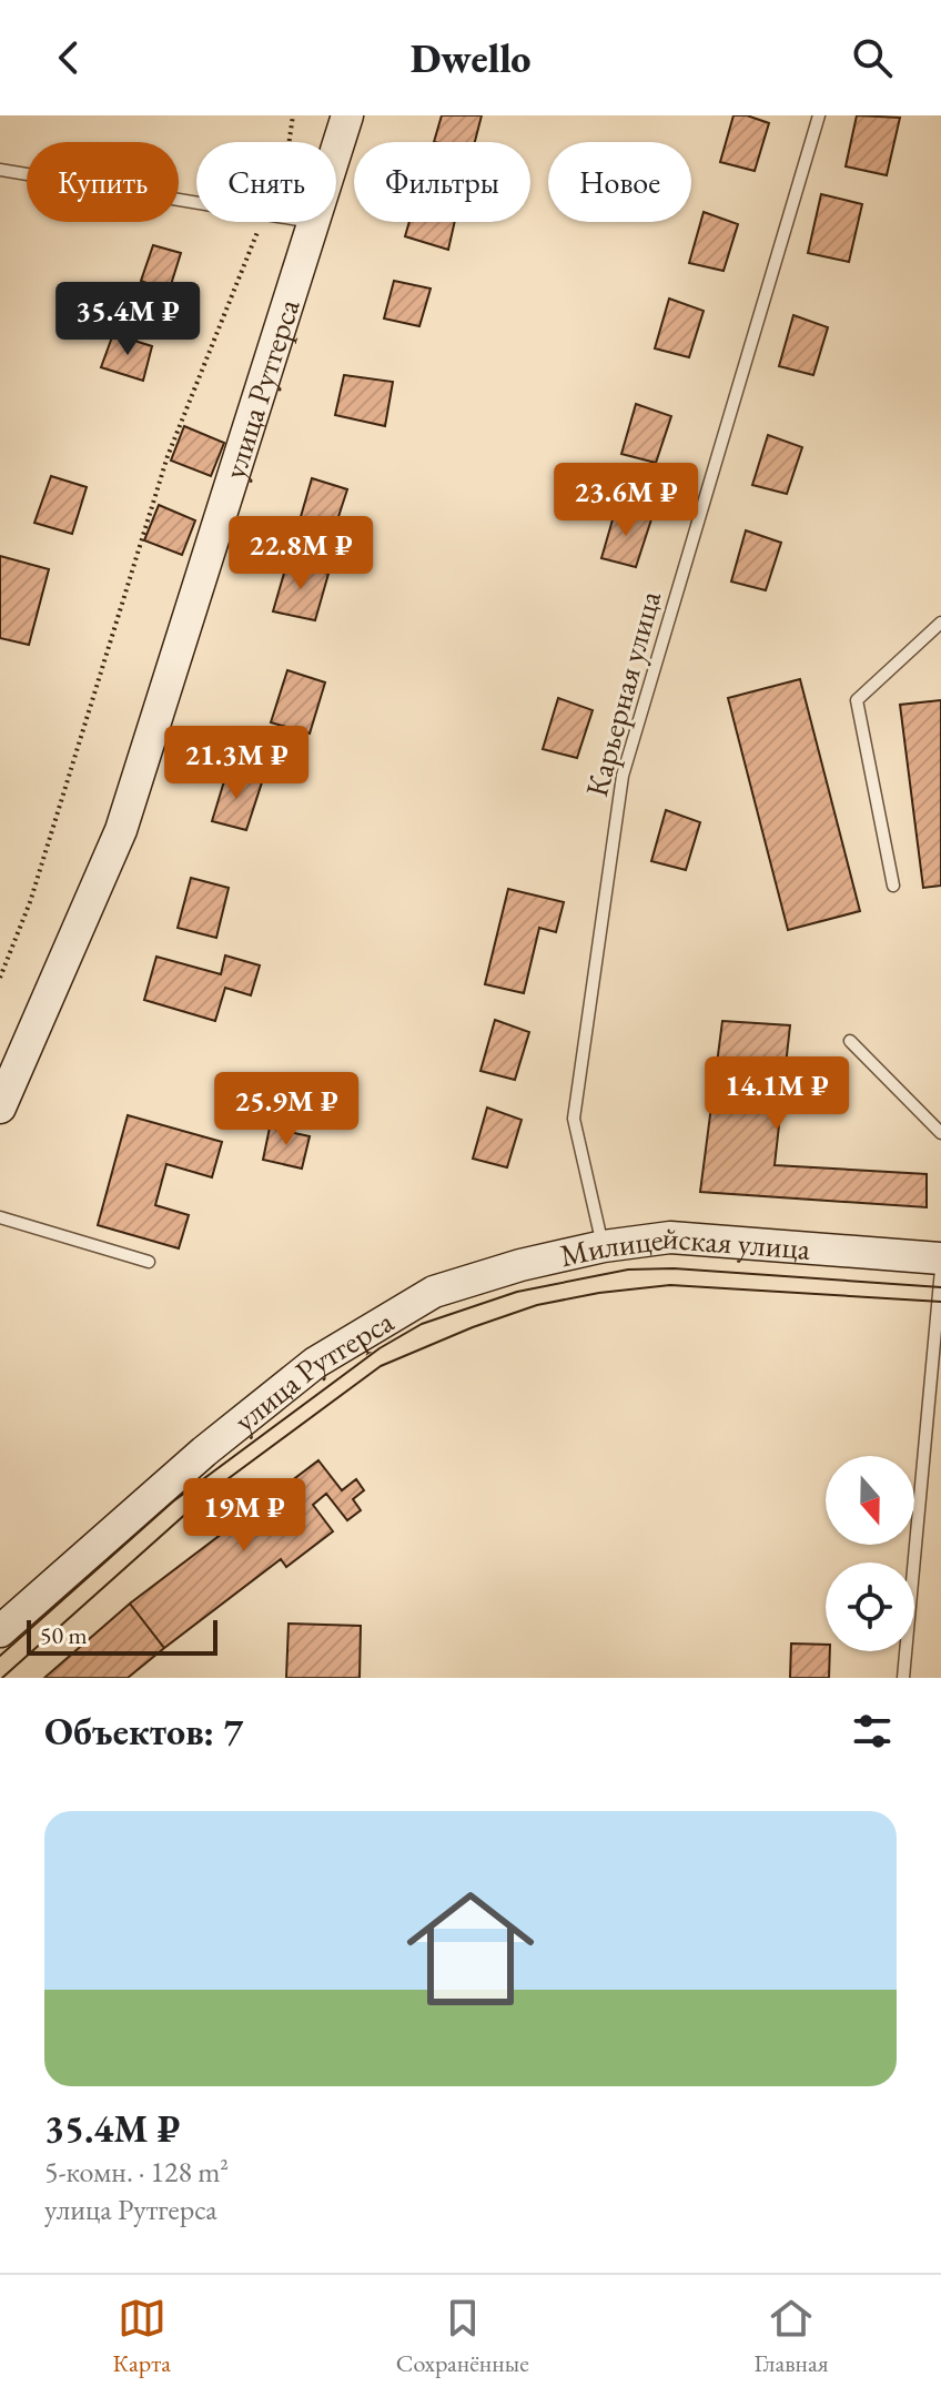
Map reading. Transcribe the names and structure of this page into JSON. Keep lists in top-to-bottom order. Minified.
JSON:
{"streets":{"main road":["улица Рутгерса","Милицейская улица"],"lane":["Карьерная улица"]},"crossings":[["улица Рутгерса","Милицейская улица"],["Карьерная улица","Милицейская улица"]],"scale_bar":"50 m","north":"bottom","page":{"header":"Dwello","chip":["Купить","Снять","Фильтры","Новое"],"price":["35.4M ₽","23.6M ₽","22.8M ₽","21.3M ₽","14.1M ₽","25.9M ₽","19M ₽"],"scale":"50 m","heading":"Объектов: 7","list":[{"name":"35.4M ₽","note":"5-комн. · 128 m² · улица Рутгерса"}],"tabs":["Карта","Сохранённые","Главная"]}}
